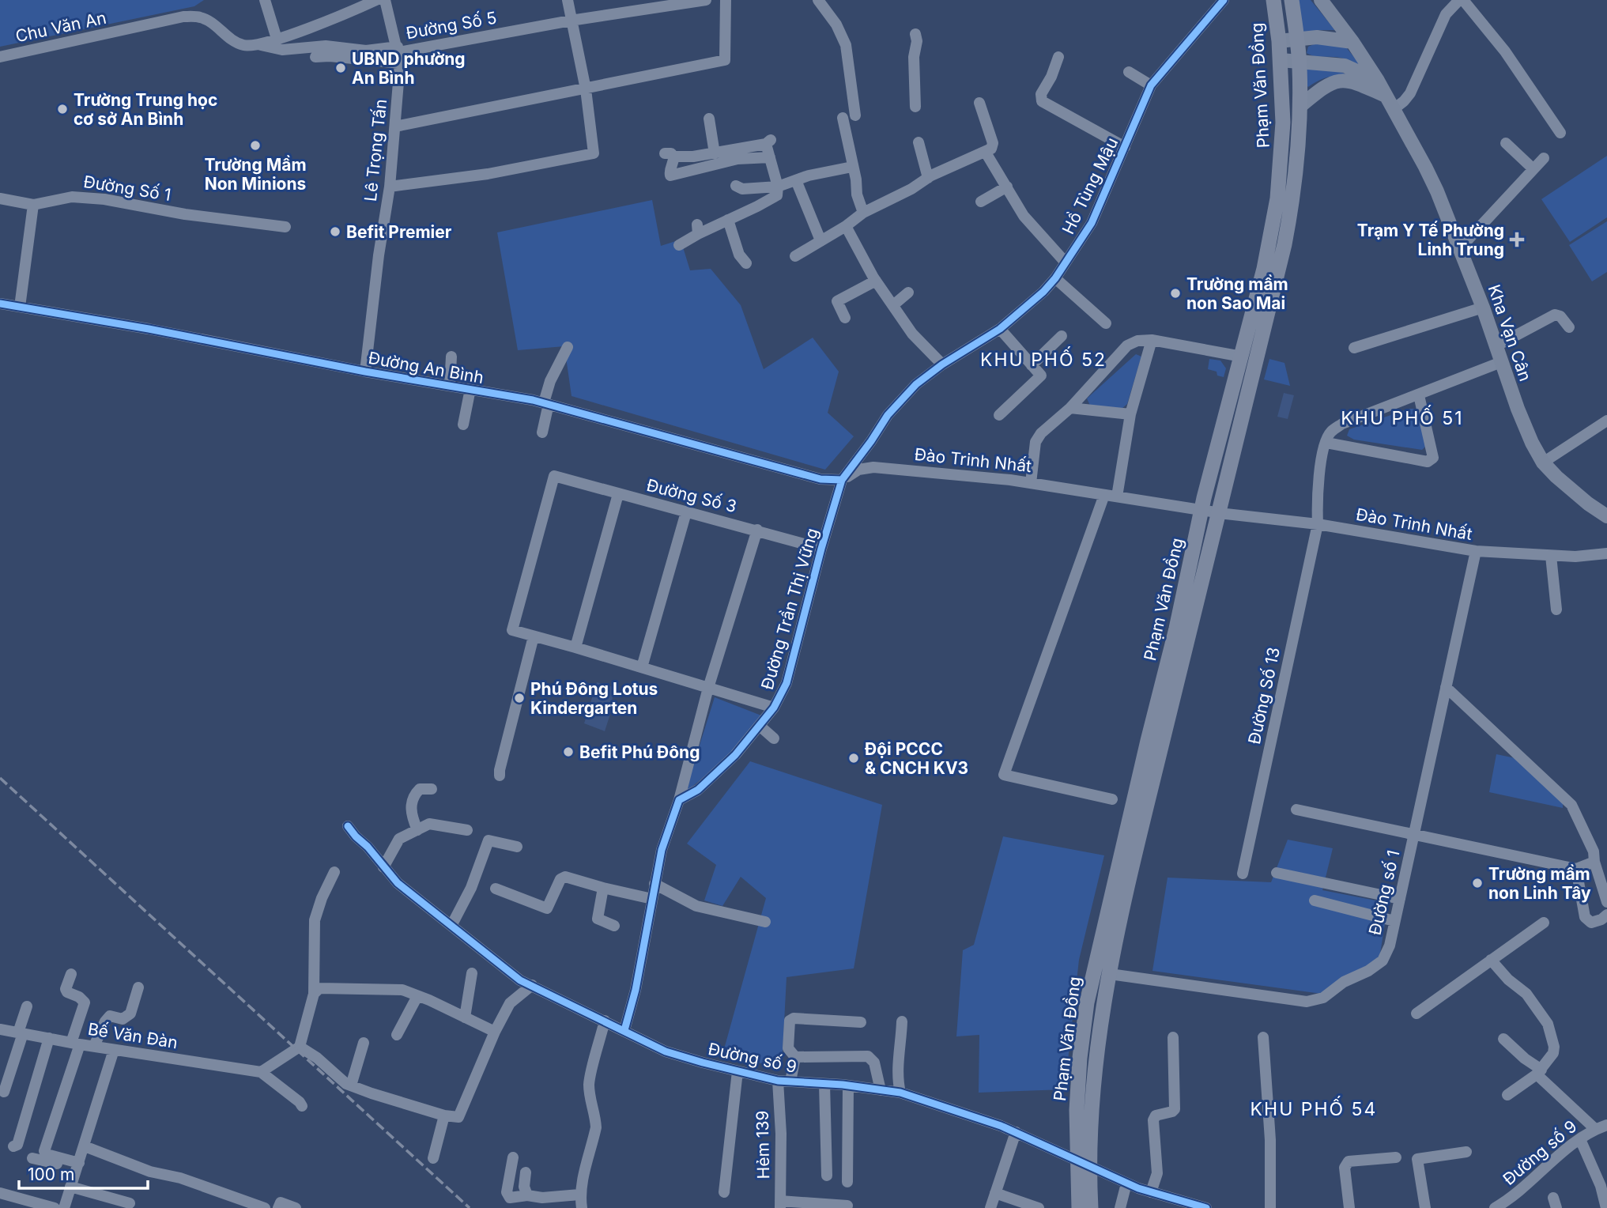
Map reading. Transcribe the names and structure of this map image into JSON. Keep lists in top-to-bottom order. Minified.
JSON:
{"streets":{"highway":["Phạm Văn Đồng"],"main road":["Kha Vạn Cân"],"street":["Đường Số 5","Chu Văn An","Lê Trọng Tấn","Hồ Tùng Mậu","Đường Số 1","Đường An Bình","Đào Trinh Nhất","Đường Số 3","Đường Trần Thị Vững","Đường Số 13","Đường số 1","Bế Văn Đàn","Đường số 9","Hẻm 139"]},"crossings":[["Đường Số 5","Chu Văn An"],["Đường Số 5","Lê Trọng Tấn"],["Chu Văn An","Lê Trọng Tấn"],["Phạm Văn Đồng","Đào Trinh Nhất"],["Phạm Văn Đồng","Đường số 1"],["Phạm Văn Đồng","Đường số 9"],["Lê Trọng Tấn","Đường An Bình"],["Hồ Tùng Mậu","Đường An Bình"],["Hồ Tùng Mậu","Đào Trinh Nhất"],["Hồ Tùng Mậu","Đường Trần Thị Vững"],["Đường An Bình","Đào Trinh Nhất"],["Đường An Bình","Đường Trần Thị Vững"],["Đào Trinh Nhất","Đường Trần Thị Vững"],["Đào Trinh Nhất","Đường Số 13"],["Đào Trinh Nhất","Đường số 1"],["Đường Số 3","Đường Trần Thị Vững"],["Đường số 9","Hẻm 139"]],"districts":["KHU PHỐ 52","KHU PHỐ 51","KHU PHỐ 54"],"places":{"other":["UBND phường An Bình","Trường Trung học cơ sở An Bình","Trường Mầm Non Minions","Befit Premier","Trường mầm non Sao Mai","Phú Đông Lotus Kindergarten","Befit Phú Đông","Đội PCCC & CNCH KV3","Trường mầm non Linh Tây"],"health":["Trạm Y Tế Phường Linh Trung"]},"scale_bar":"100 m"}
